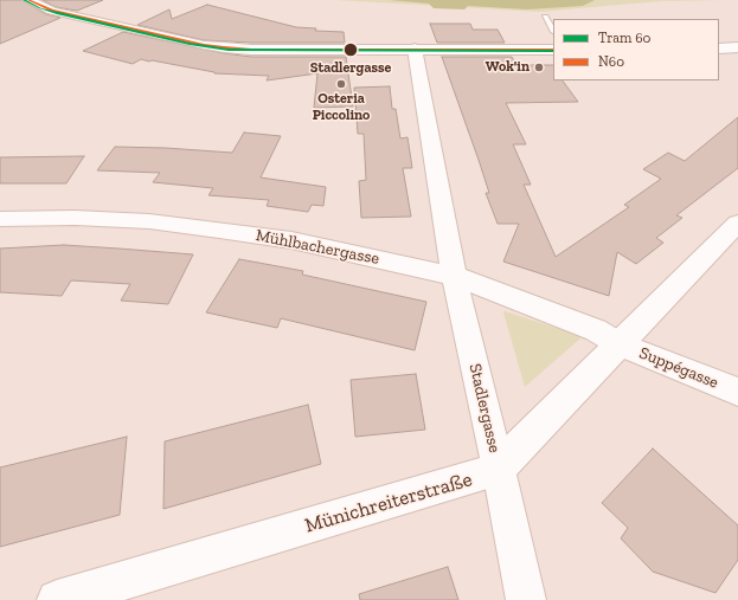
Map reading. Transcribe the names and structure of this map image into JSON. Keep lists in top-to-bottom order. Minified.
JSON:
{"streets":{"street":["Mühlbachergasse","Suppégasse","Stadlergasse","Münichreiterstraße"]},"crossings":[["Mühlbachergasse","Suppégasse"],["Mühlbachergasse","Stadlergasse"],["Stadlergasse","Münichreiterstraße"]],"places":["Stadlergasse","Wok'in","Osteria Piccolino"],"lines":["tram line 60","transit line N60"],"legend":["Tram 60","N60"]}
